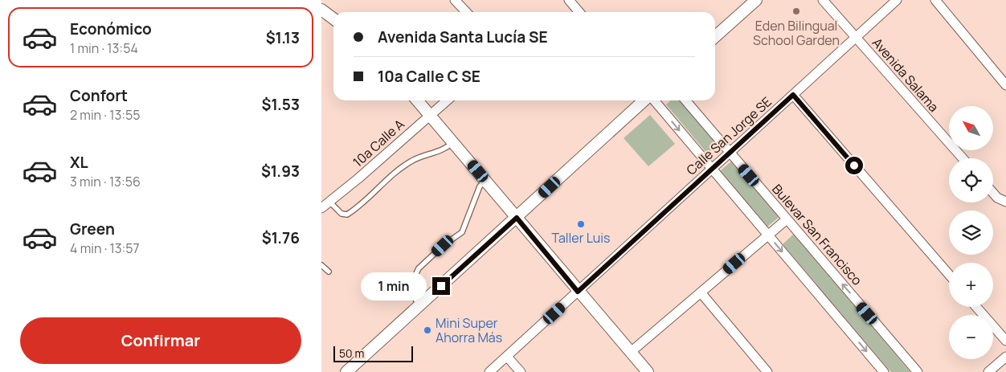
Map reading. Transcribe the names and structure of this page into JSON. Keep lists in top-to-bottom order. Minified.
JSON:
{"streets":{"street":["Avenida Salama","Calle San Jorge SE","10a Calle A","Bulevar San Francisco"]},"crossings":[["Avenida Salama","Calle San Jorge SE"],["Calle San Jorge SE","Bulevar San Francisco"]],"places":["Eden Bilingual School Garden","Taller Luis","Mini Super Ahorra Más"],"scale_bar":"50 m","north":"top left","page":{"list":[{"name":"Económico","note":"1 min · 13:54","value":"$1.13"},{"name":"Confort","note":"2 min · 13:55","value":"$1.53"},{"name":"XL","note":"3 min · 13:56","value":"$1.93"},{"name":"Green","note":"4 min · 13:57","value":"$1.76"}],"banner":["Avenida Santa Lucía SE","10a Calle C SE"],"map_buttons":["+","−"],"bubble":"1 min","buttons":"Confirmar","scale":"50 m"}}
